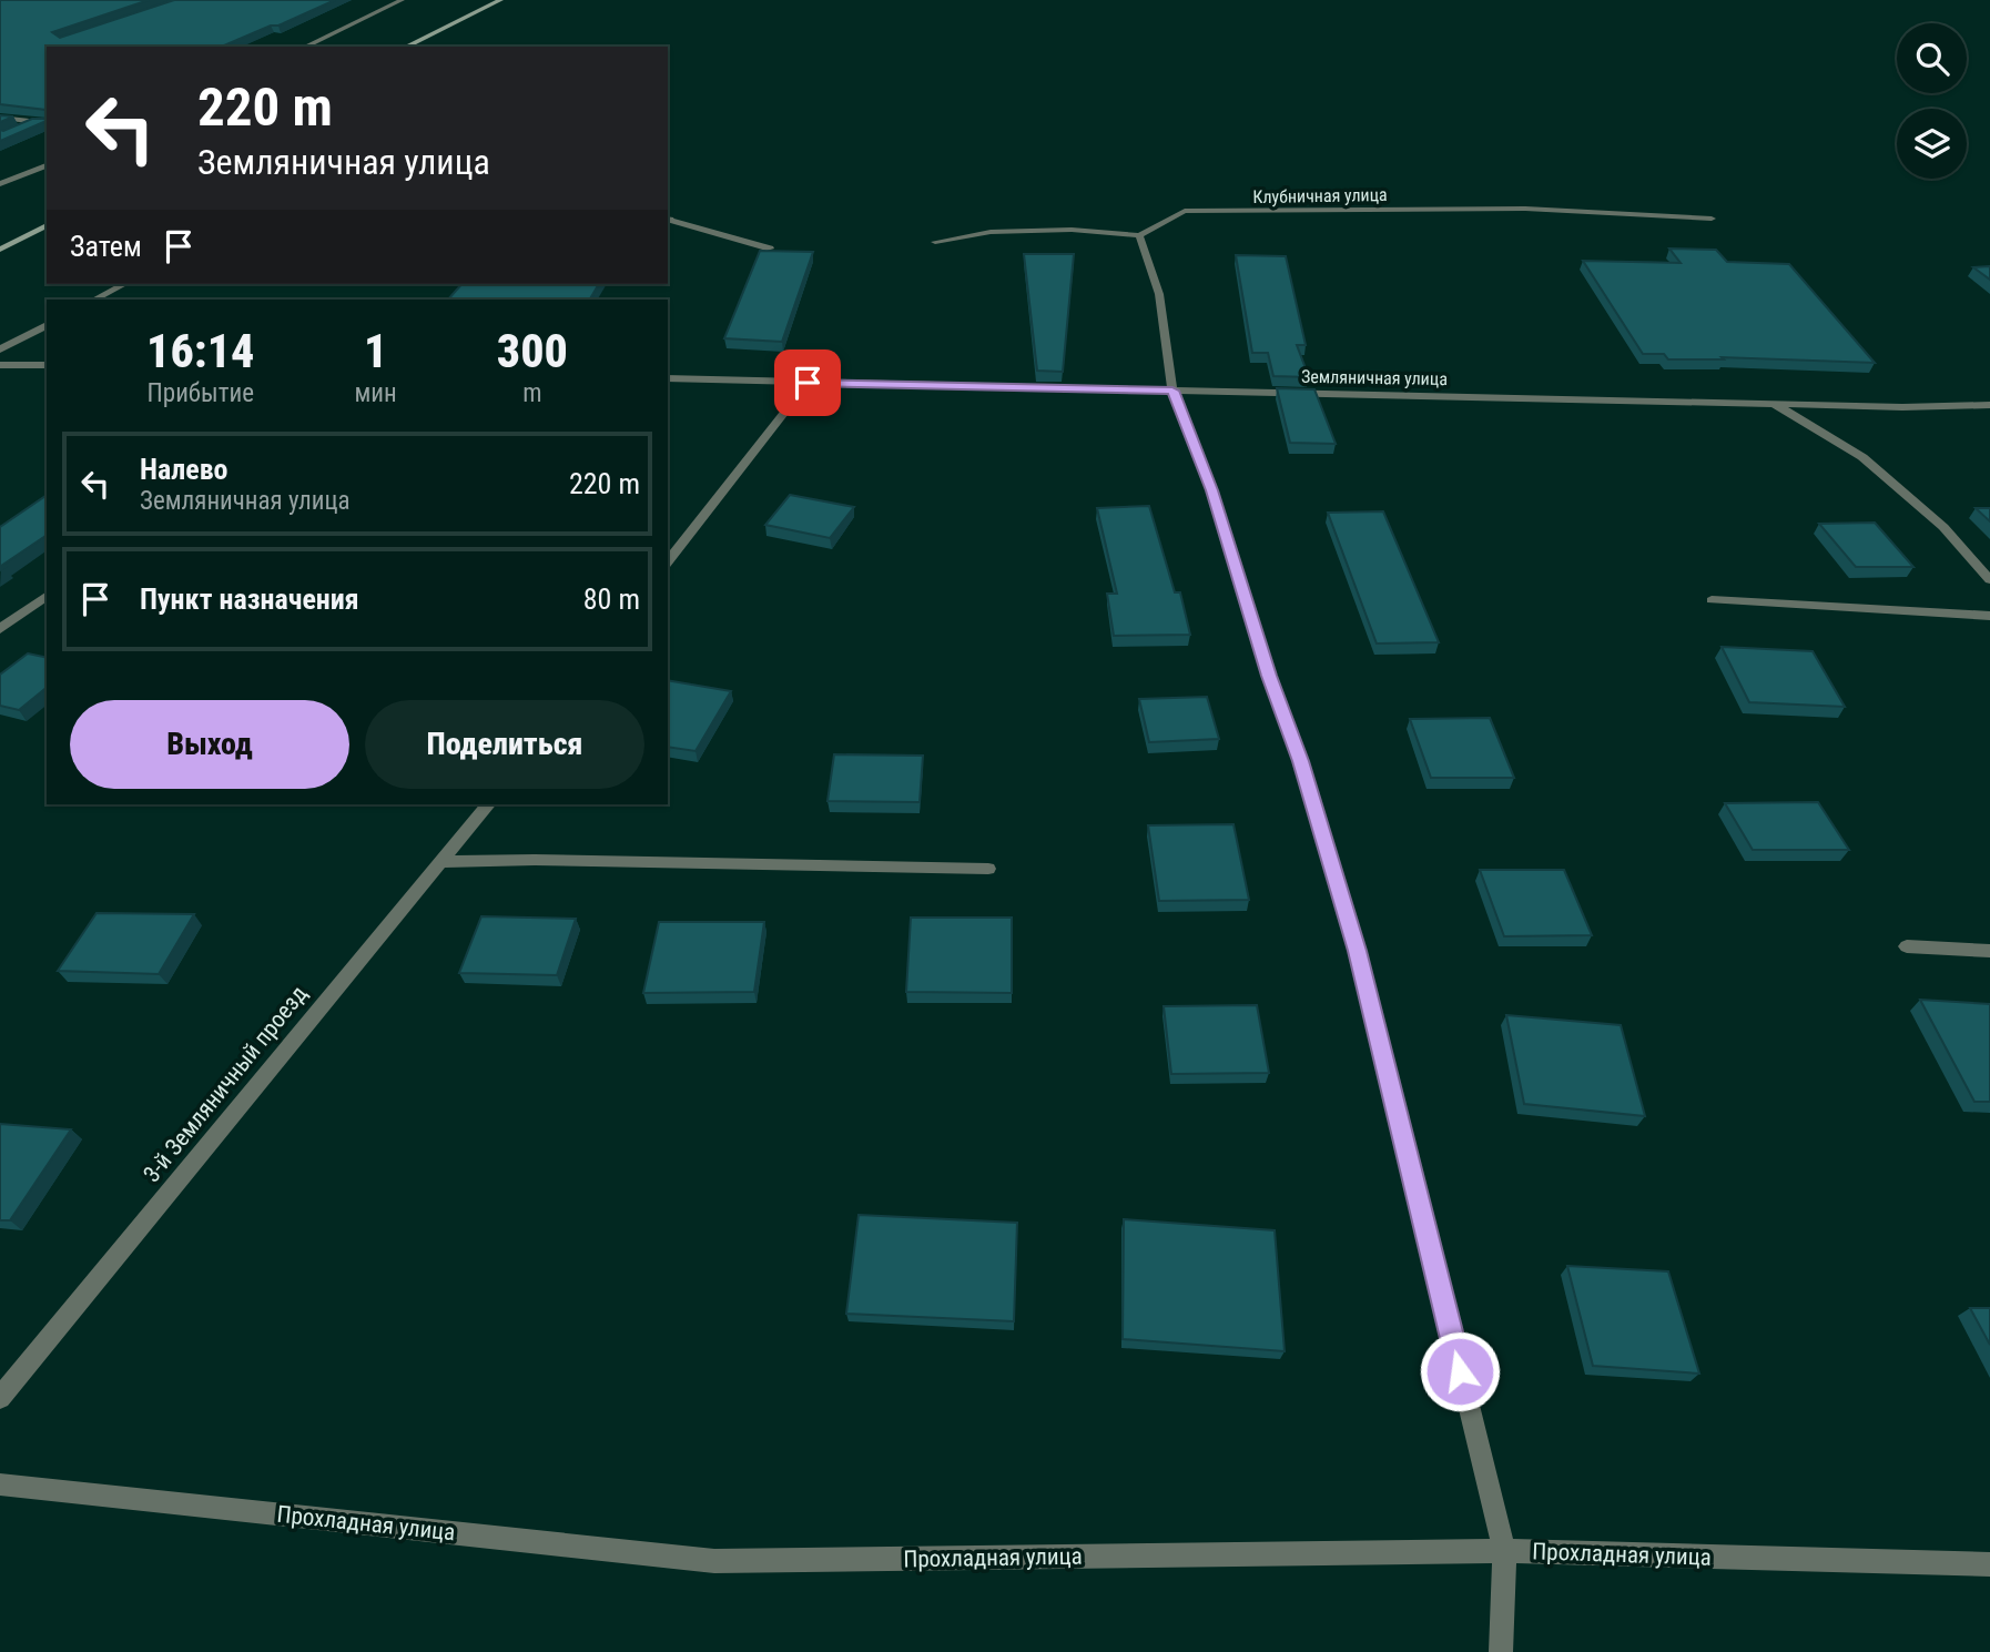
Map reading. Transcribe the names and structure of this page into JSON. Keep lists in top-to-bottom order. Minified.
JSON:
{"streets":{"street":["Клубничная улица","Земляничная улица","3-й Земляничный проезд","Прохладная улица"]},"page":{"turn":["220 m","Земляничная улица"],"then":"Затем","eta":["16:14","Прибытие","1","мин","300","m"],"list":[{"name":"Налево","note":"Земляничная улица","value":"220 m"},{"name":"Пункт назначения","value":"80 m"}],"buttons":["Выход","Поделиться"]}}
